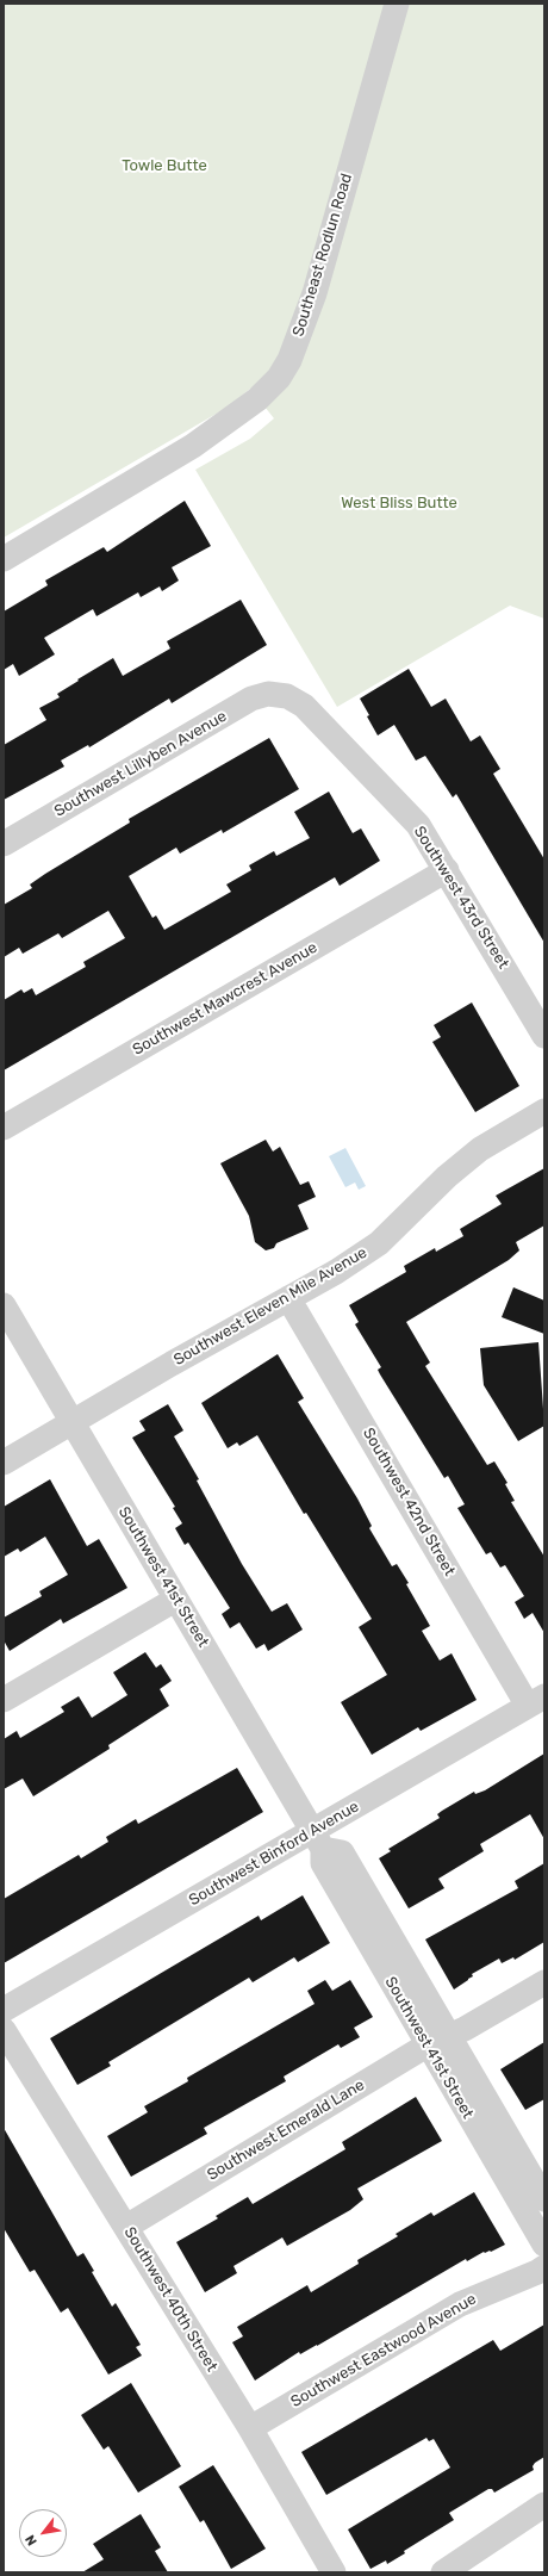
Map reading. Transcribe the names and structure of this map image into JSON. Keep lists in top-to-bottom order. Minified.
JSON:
{"streets":{"street":["Southeast Rodlun Road","Southwest Lillyben Avenue","Southwest 43rd Street","Southwest Mawcrest Avenue","Southwest Eleven Mile Avenue","Southwest 42nd Street","Southwest 41st Street","Southwest Binford Avenue","Southwest Emerald Lane","Southwest 40th Street","Southwest Eastwood Avenue"]},"crossings":[["Southwest Lillyben Avenue","Southwest 43rd Street"],["Southwest 43rd Street","Southwest Mawcrest Avenue"],["Southwest Eleven Mile Avenue","Southwest 42nd Street"],["Southwest Eleven Mile Avenue","Southwest 41st Street"],["Southwest 42nd Street","Southwest Binford Avenue"],["Southwest 41st Street","Southwest Binford Avenue"],["Southwest 41st Street","Southwest Emerald Lane"],["Southwest Emerald Lane","Southwest 40th Street"],["Southwest 40th Street","Southwest Eastwood Avenue"]],"parks":["Towle Butte","West Bliss Butte"],"north":"bottom left"}
